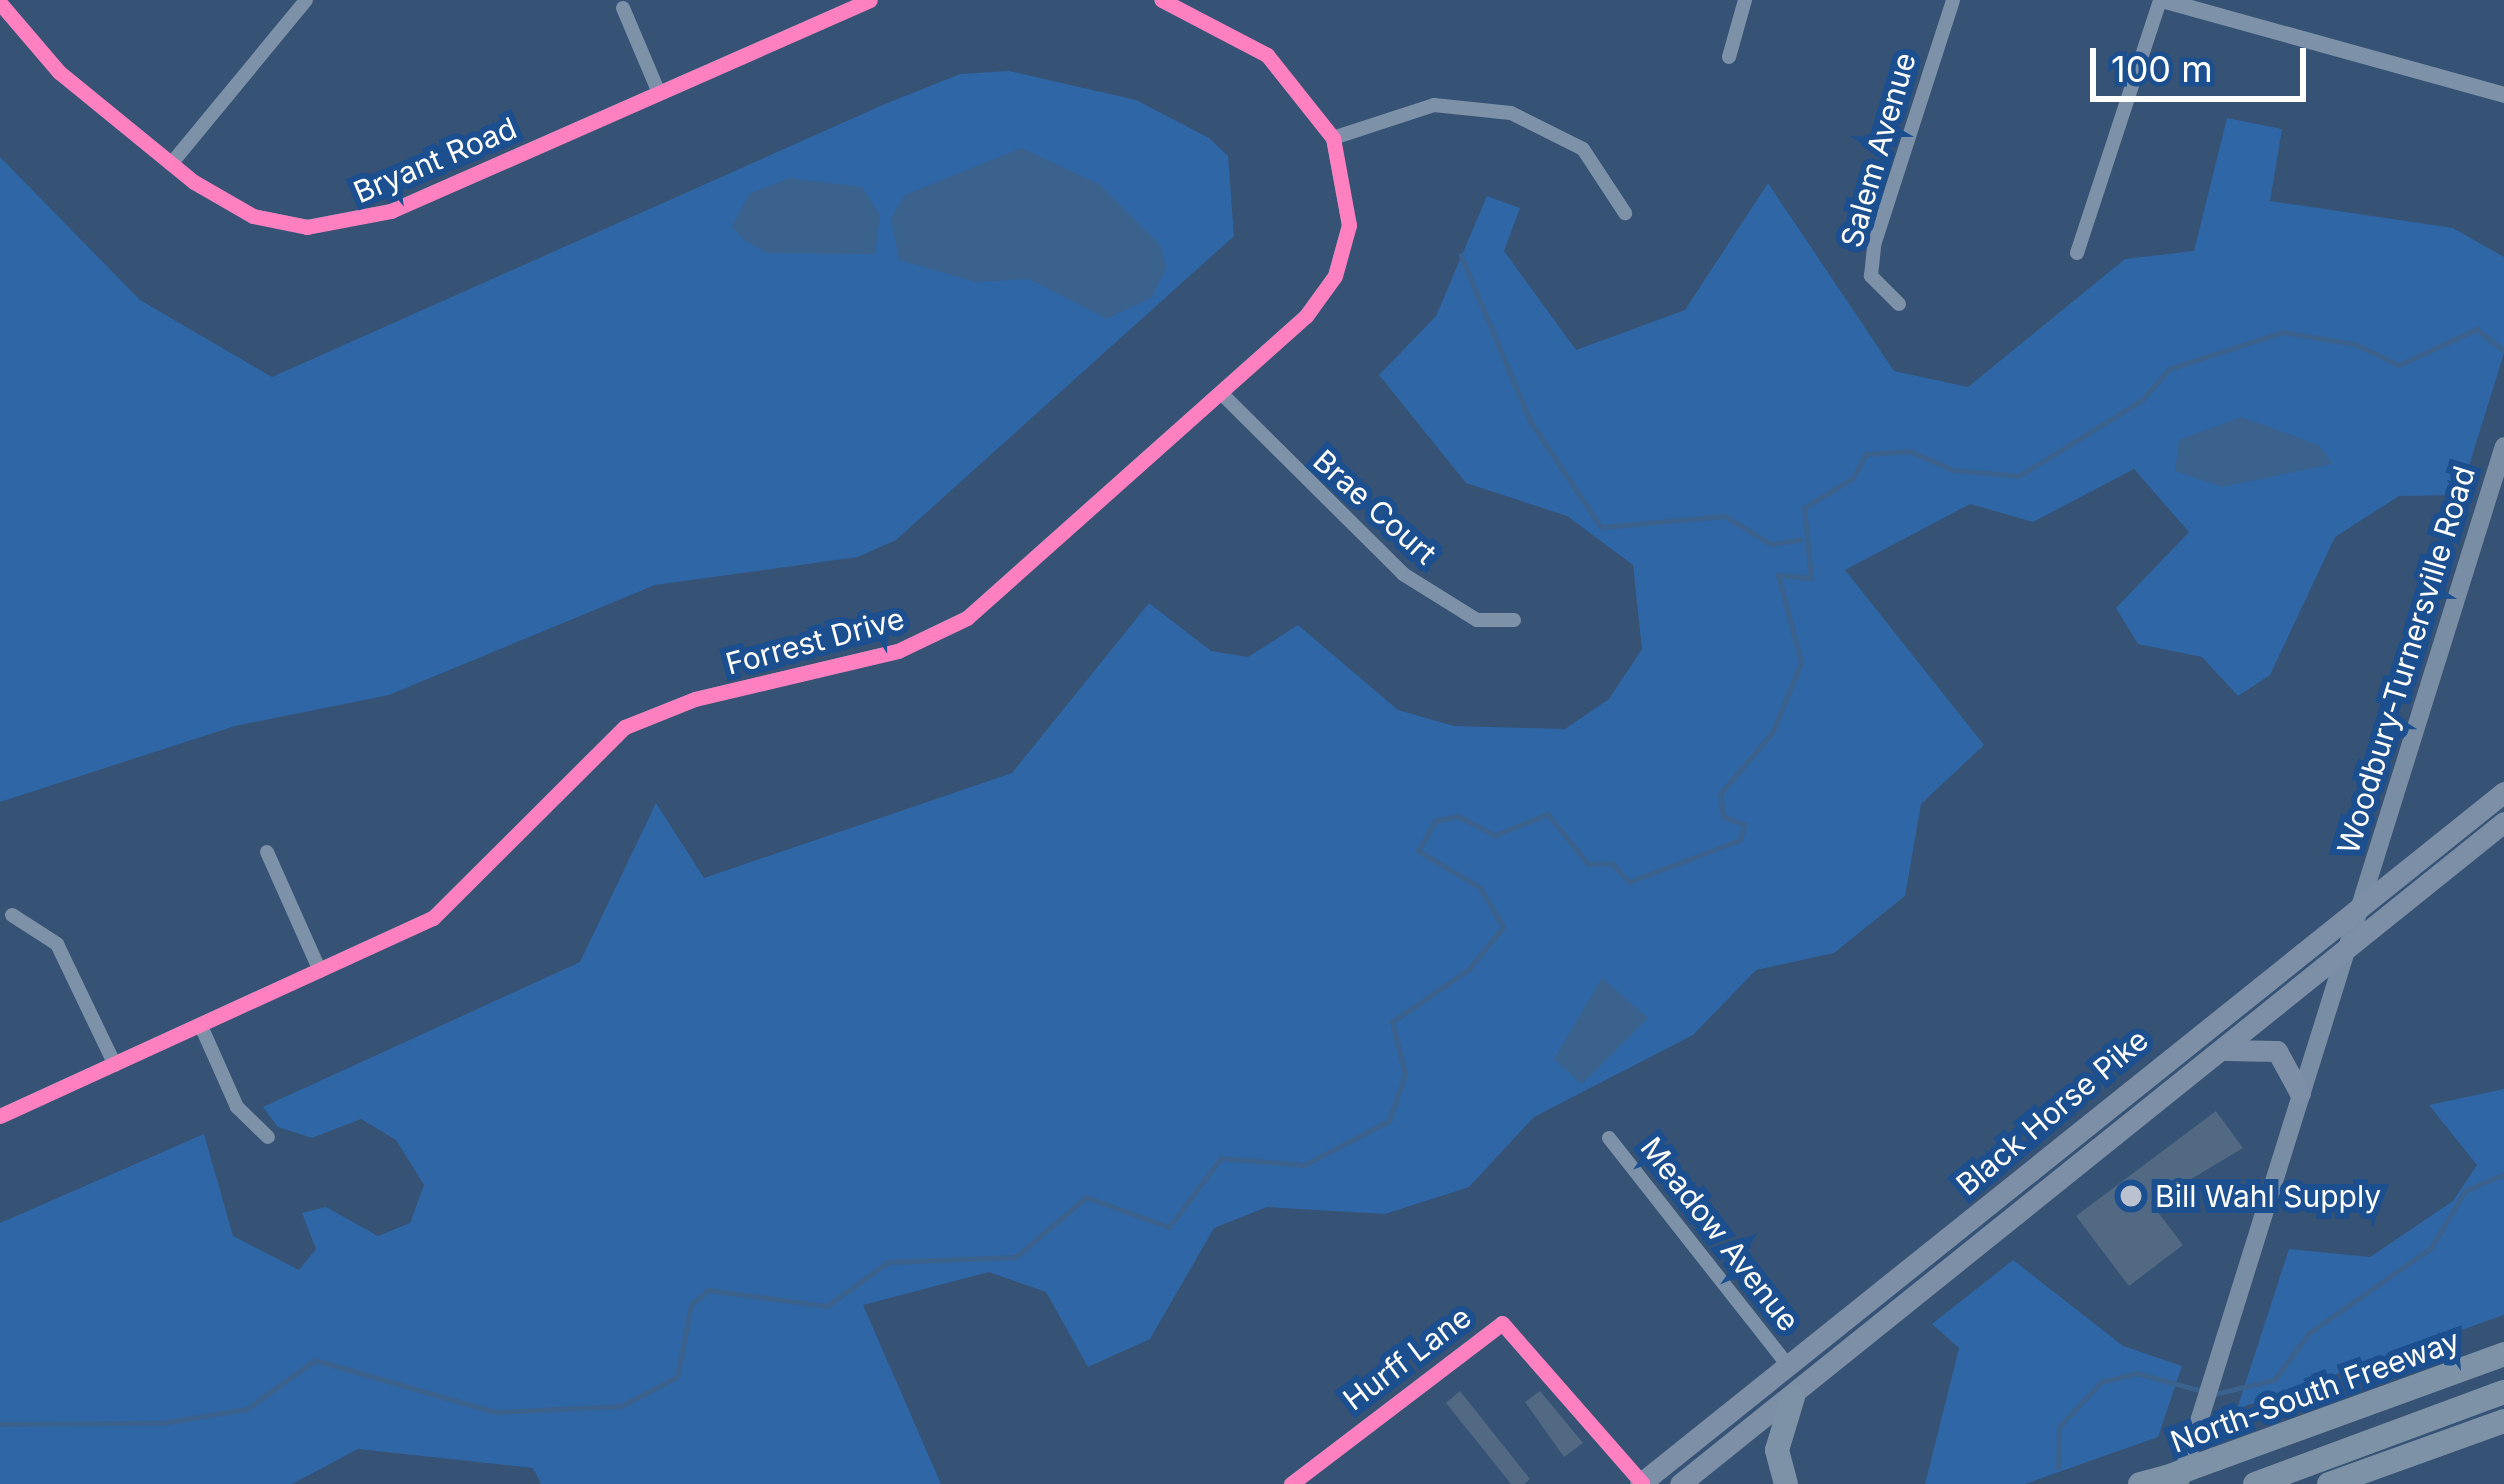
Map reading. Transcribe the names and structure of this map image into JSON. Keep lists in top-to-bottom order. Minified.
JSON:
{"streets":{"highway":["North-South Freeway"],"main road":["Woodbury-Turnersville Road","Black Horse Pike"],"street":["Salem Avenue","Bryant Road","Brae Court","Forrest Drive","Meadow Avenue","Hurff Lane"]},"crossings":[["Brae Court","Forrest Drive"],["Woodbury-Turnersville Road","Black Horse Pike"],["Woodbury-Turnersville Road","North-South Freeway"],["Black Horse Pike","Meadow Avenue"],["Black Horse Pike","Hurff Lane"]],"places":["Bill Wahl Supply"],"scale_bar":"100 m"}
